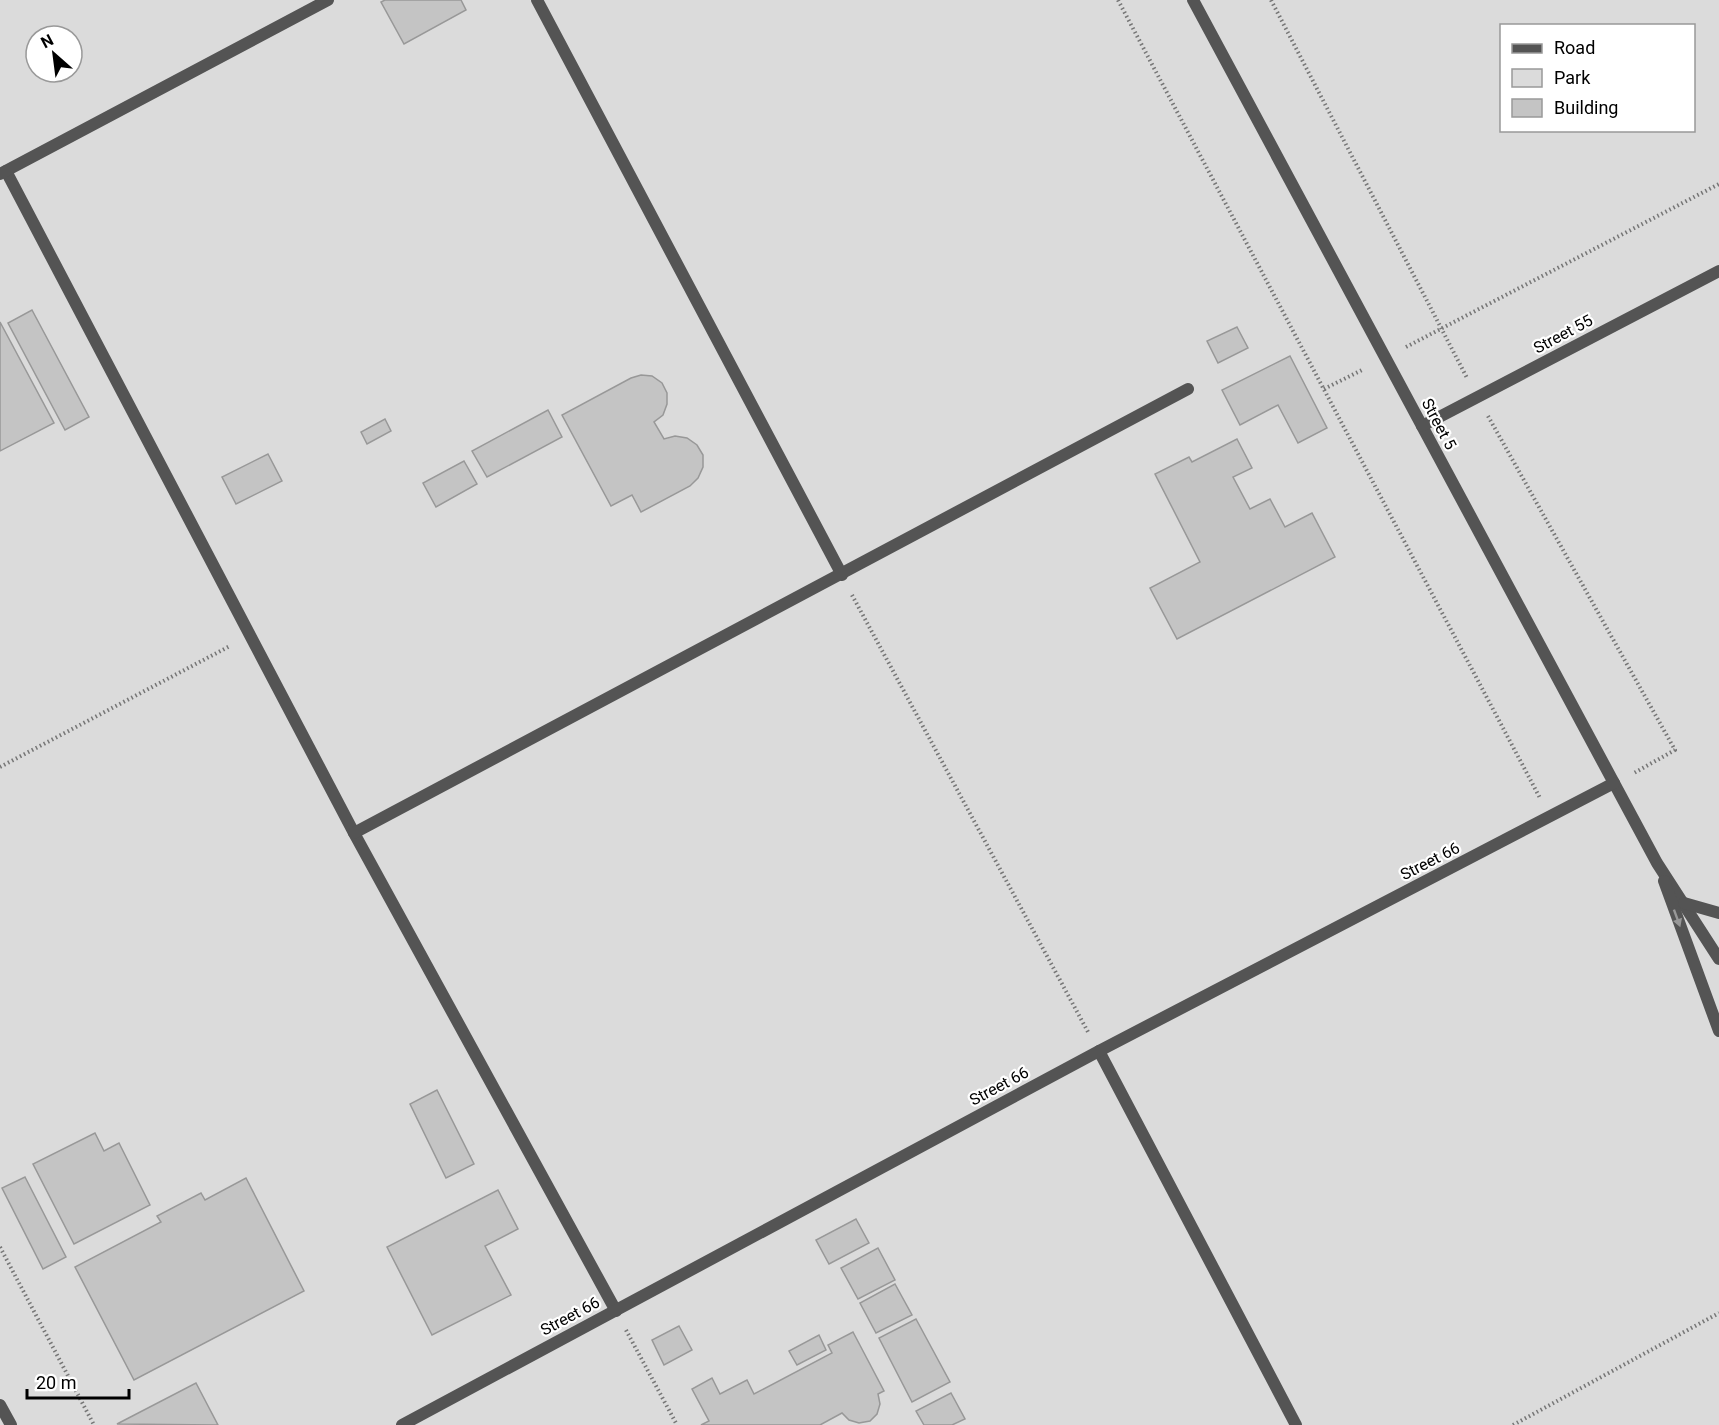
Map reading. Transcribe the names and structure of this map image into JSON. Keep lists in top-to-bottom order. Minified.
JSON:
{"streets":{"street":["Street 55","Street 5","Street 66"]},"crossings":[["Street 55","Street 5"],["Street 5","Street 66"]],"legend":["Road","Park","Building"],"scale_bar":"20 m","north":"top left"}
